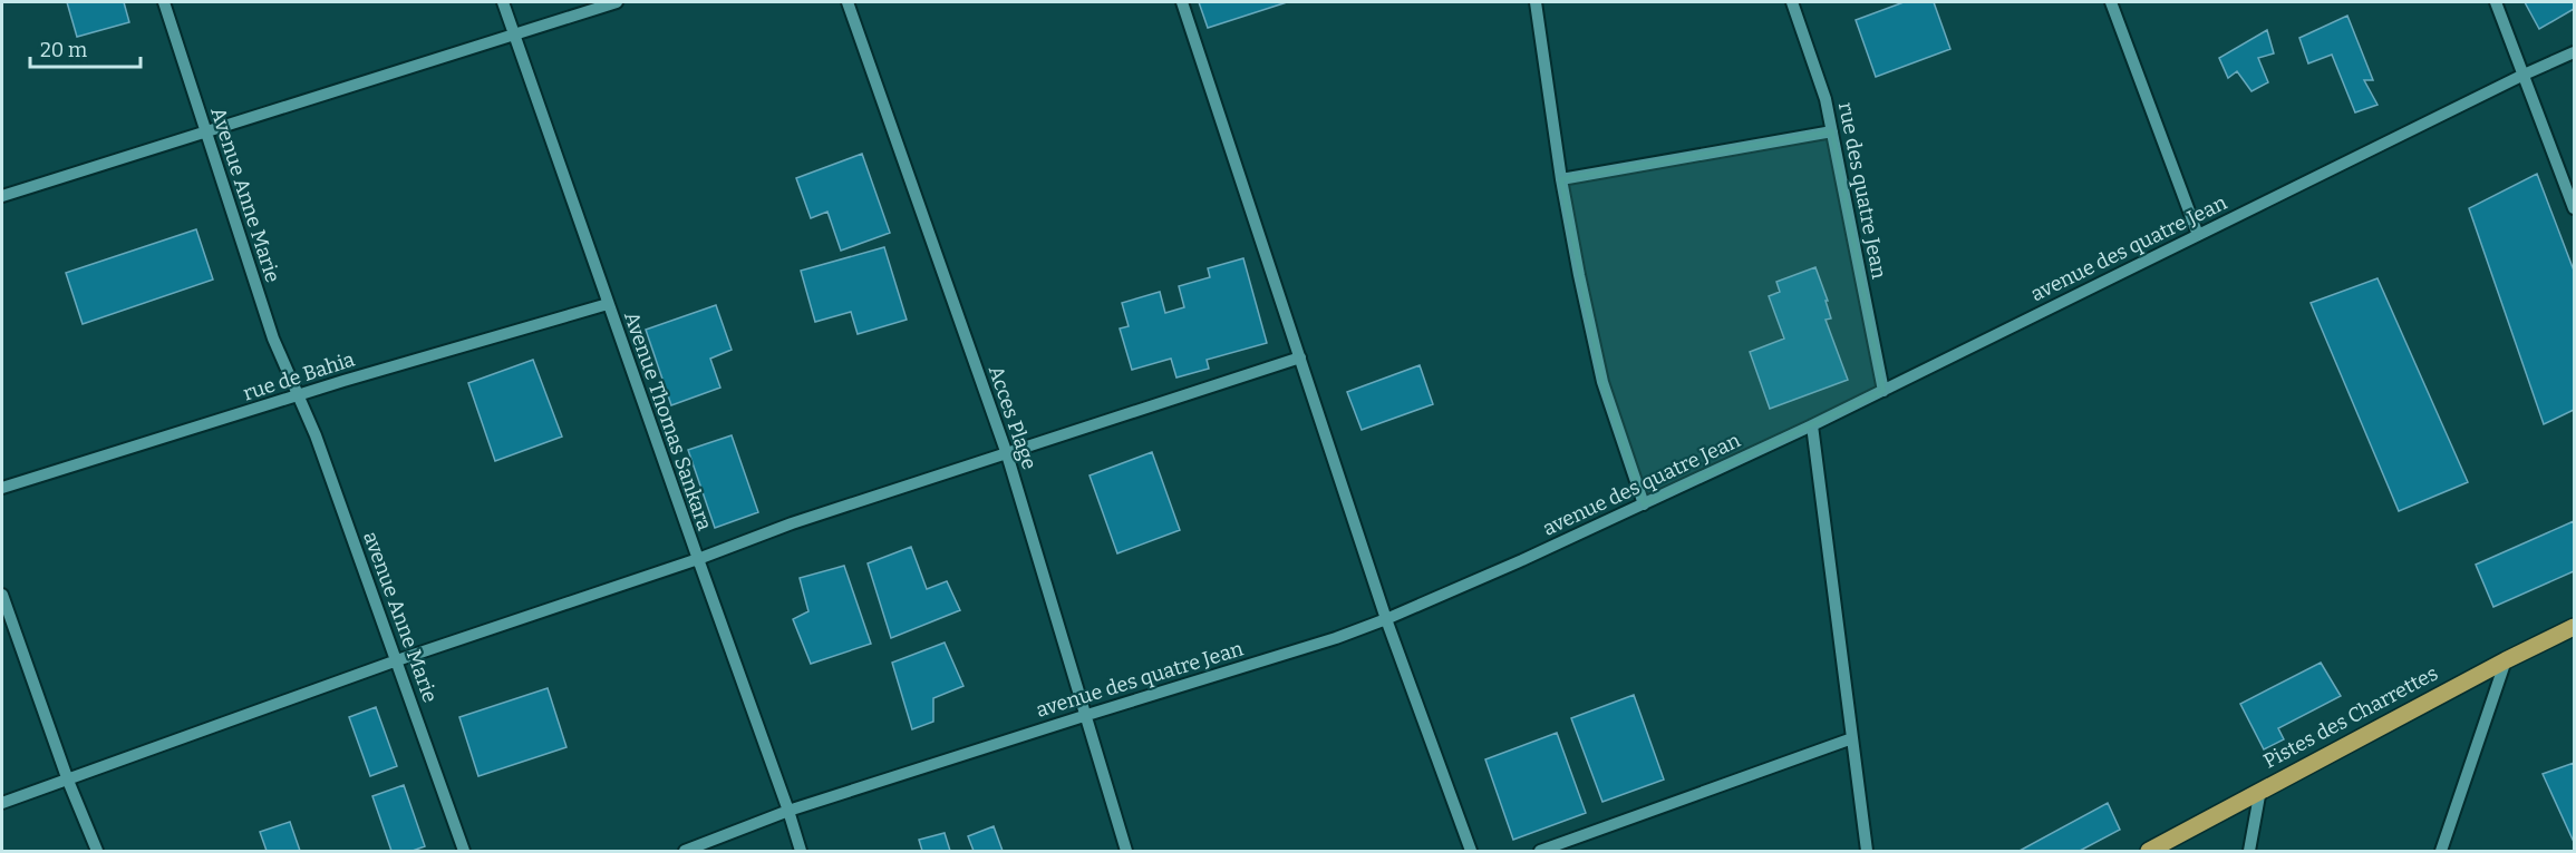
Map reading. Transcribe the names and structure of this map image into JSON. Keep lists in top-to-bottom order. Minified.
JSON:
{"streets":{"main road":["Pistes des Charrettes"],"street":["rue des quatre Jean","Avenue Anne Marie","avenue des quatre Jean","rue de Bahia","Acces Plage","Avenue Thomas Sankara","avenue Anne Marie"]},"crossings":[["rue des quatre Jean","avenue des quatre Jean"],["Avenue Anne Marie","rue de Bahia"],["Avenue Anne Marie","avenue Anne Marie"],["avenue des quatre Jean","Acces Plage"],["avenue des quatre Jean","Avenue Thomas Sankara"],["rue de Bahia","Avenue Thomas Sankara"],["rue de Bahia","avenue Anne Marie"]],"scale_bar":"20 m"}
